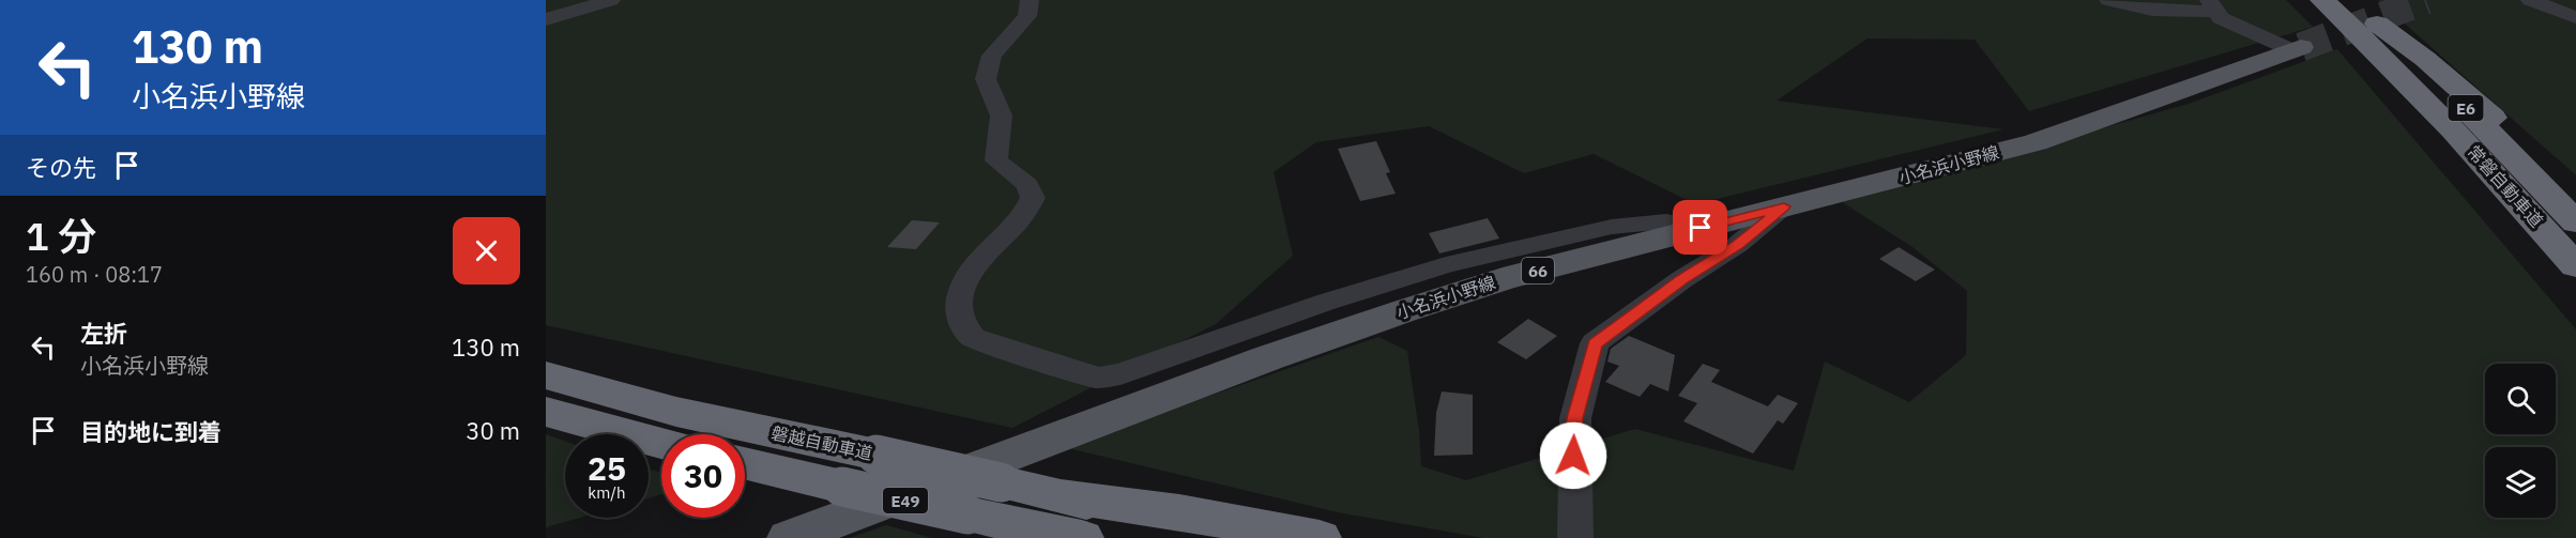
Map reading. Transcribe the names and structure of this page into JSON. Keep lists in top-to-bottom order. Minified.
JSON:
{"streets":{"highway":["E6","常磐自動車道","磐越自動車道","E49"],"main road":["小名浜小野線","66"]},"crossings":[["磐越自動車道","E49"]],"page":{"turn":["130 m","小名浜小野線"],"then":"その先","heading":["1 分","160 m · 08:17"],"list":[{"name":"左折","note":"小名浜小野線","value":"130 m"},{"name":"目的地に到着","value":"30 m"}],"speed":"25 km/h","limit":"30"}}
